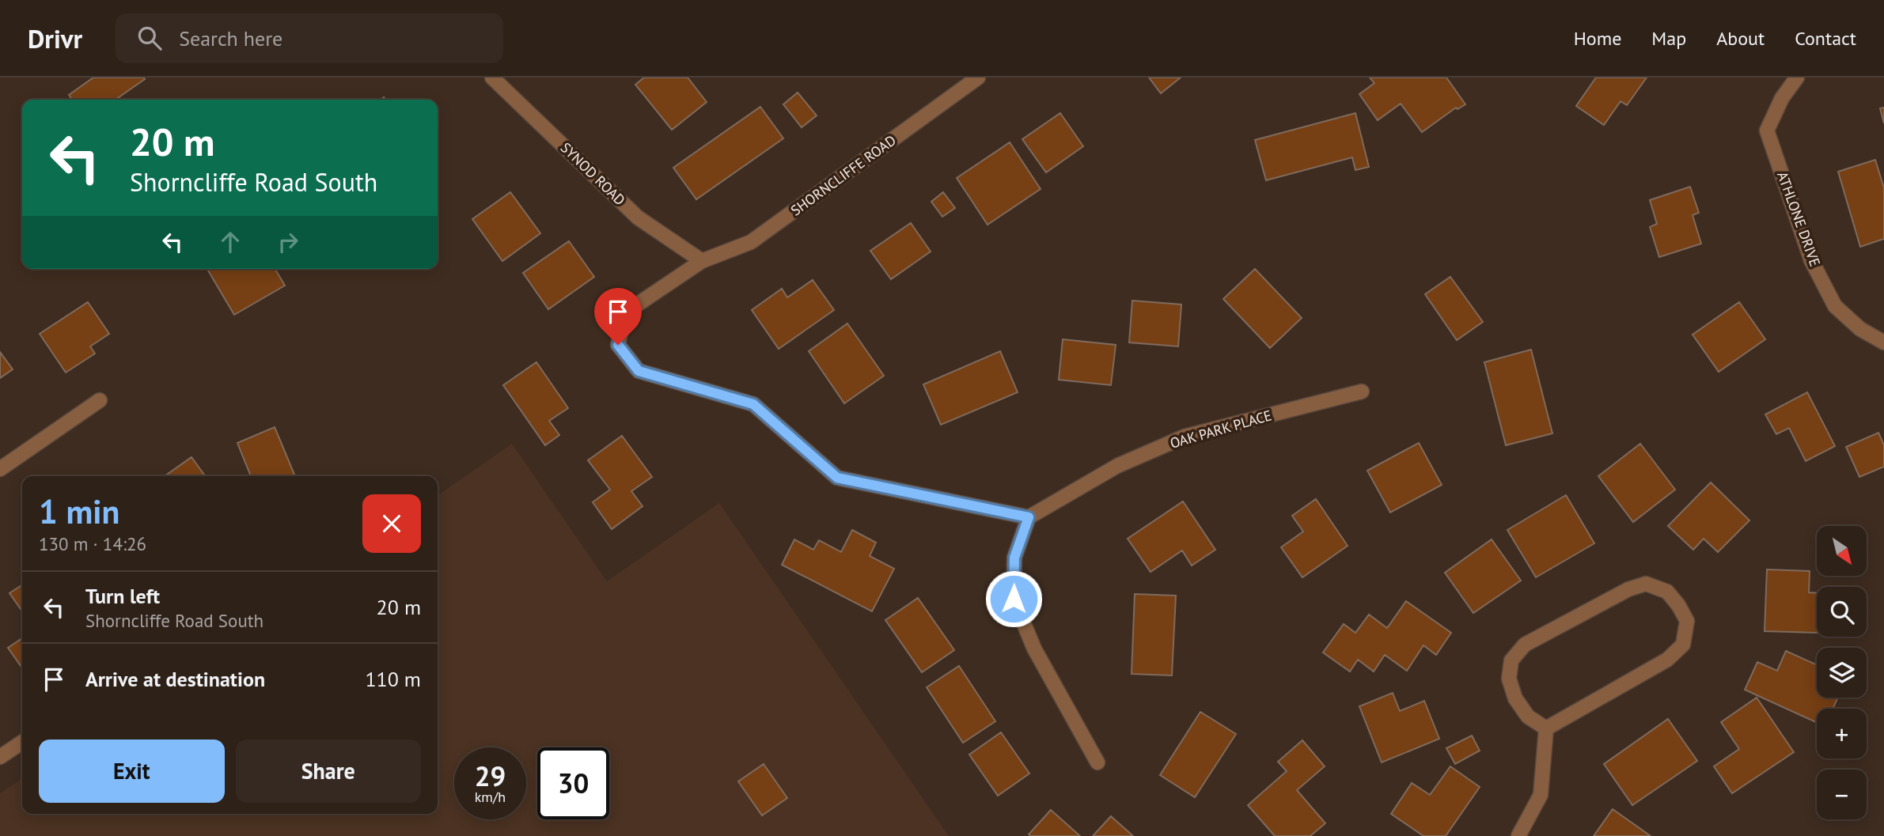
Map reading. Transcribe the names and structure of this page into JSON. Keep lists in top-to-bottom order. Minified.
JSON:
{"streets":{"street":["SYNOD ROAD","SHORNCLIFFE ROAD","ATHLONE DRIVE","OAK PARK PLACE"]},"crossings":[["SYNOD ROAD","SHORNCLIFFE ROAD"],["SHORNCLIFFE ROAD","OAK PARK PLACE"]],"north":"bottom right","page":{"header":"Drivr","search":"Search here","nav":["Home","Map","About","Contact"],"turn":["20 m","Shorncliffe Road South"],"heading":["1 min","130 m · 14:26"],"map_buttons":["+","−"],"list":[{"name":"Turn left","note":"Shorncliffe Road South","value":"20 m"},{"name":"Arrive at destination","value":"110 m"}],"buttons":["Exit","Share"],"speed":"29 km/h","limit":"30"}}
